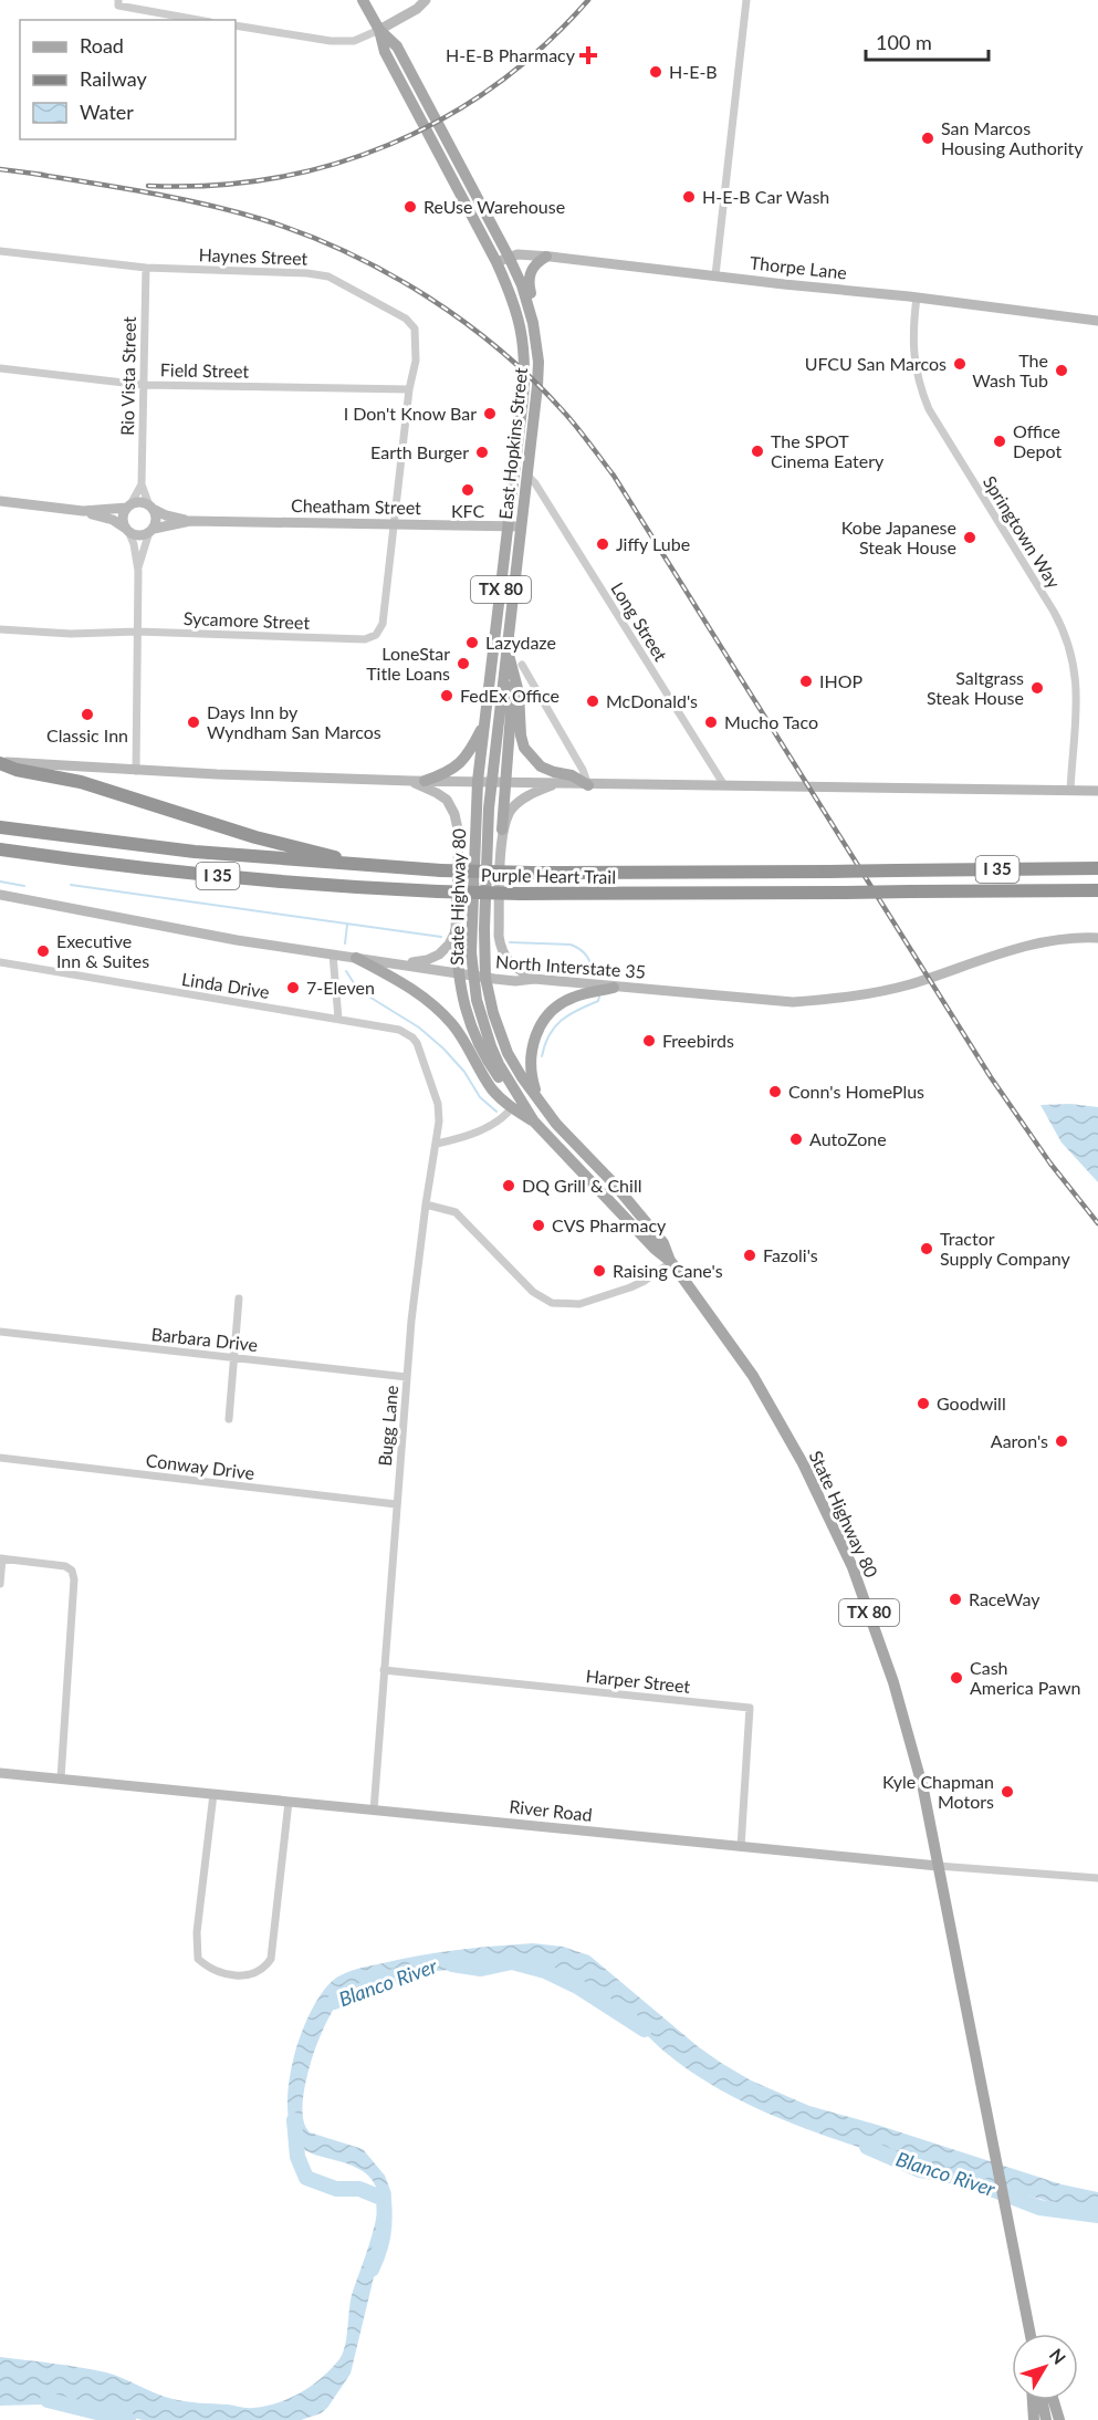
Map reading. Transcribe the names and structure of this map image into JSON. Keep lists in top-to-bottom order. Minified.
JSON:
{"streets":{"highway":["I 35","Purple Heart Trail"],"main road":["Thorpe Lane","East Hopkins Street","Cheatham Street","TX 80","State Highway 80","North Interstate 35","River Road"],"street":["Haynes Street","Field Street","Rio Vista Street","Springtown Way","Sycamore Street","Long Street","Linda Drive","Barbara Drive","Bugg Lane","Conway Drive","Harper Street"]},"crossings":[["Haynes Street","Field Street"],["Haynes Street","Rio Vista Street"],["Haynes Street","Cheatham Street"],["Haynes Street","Sycamore Street"],["Thorpe Lane","East Hopkins Street"],["Thorpe Lane","Springtown Way"],["Field Street","Rio Vista Street"],["Rio Vista Street","Cheatham Street"],["East Hopkins Street","Cheatham Street"],["East Hopkins Street","Long Street"],["East Hopkins Street","State Highway 80"],["Cheatham Street","Sycamore Street"],["State Highway 80","North Interstate 35"],["State Highway 80","River Road"],["Linda Drive","Bugg Lane"],["Barbara Drive","Bugg Lane"],["Bugg Lane","Conway Drive"],["Bugg Lane","Harper Street"],["Bugg Lane","River Road"],["Harper Street","River Road"]],"water":["Blanco River"],"places":{"health":["H-E-B Pharmacy"],"other":["H-E-B","San Marcos Housing Authority","H-E-B Car Wash","ReUse Warehouse","UFCU San Marcos","The Wash Tub","I Don't Know Bar","Office Depot","The SPOT Cinema Eatery","Earth Burger","KFC","Kobe Japanese Steak House","Jiffy Lube","Lazydaze","LoneStar Title Loans","IHOP","Saltgrass Steak House","FedEx Office","McDonald's","Classic Inn","Days Inn by Wyndham San Marcos","Mucho Taco","Executive Inn & Suites","7-Eleven","Freebirds","Conn's HomePlus","AutoZone","DQ Grill & Chill","CVS Pharmacy","Tractor Supply Company","Fazoli's","Raising Cane's","Goodwill","Aaron's","RaceWay","Cash America Pawn","Kyle Chapman Motors"]},"legend":["Road","Railway","Water"],"scale_bar":"100 m","north":"top right"}
